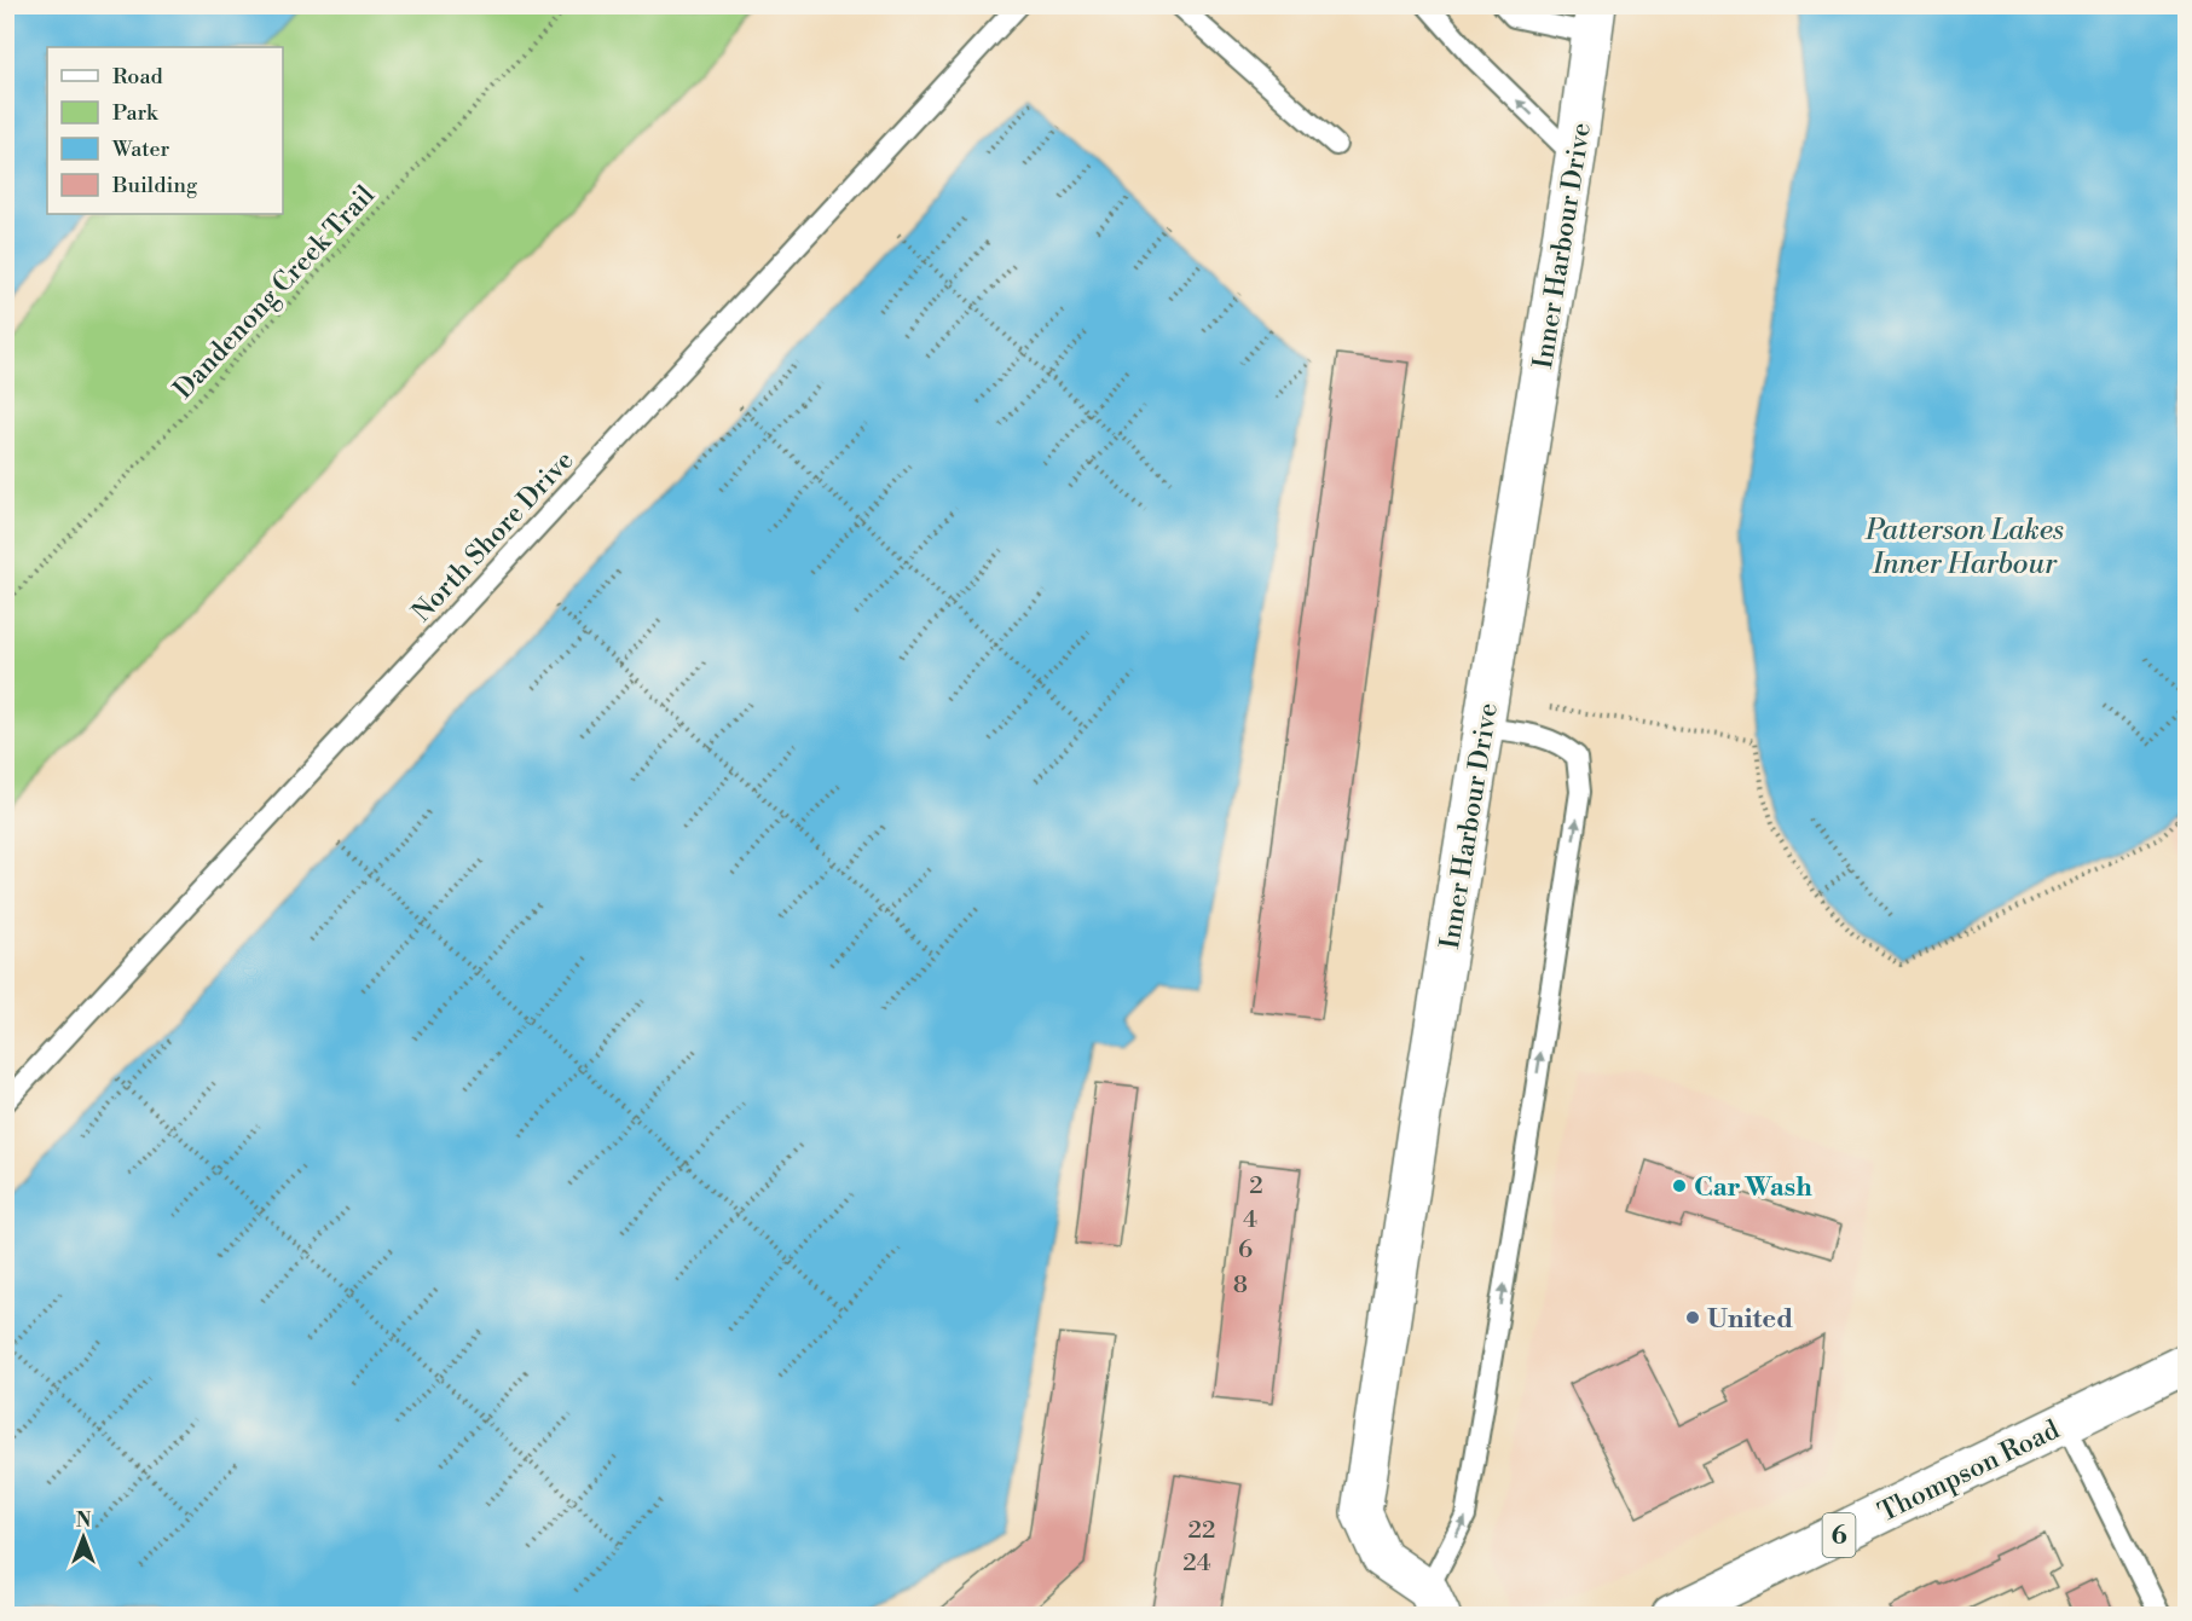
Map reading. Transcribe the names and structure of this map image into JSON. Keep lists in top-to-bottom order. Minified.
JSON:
{"streets":{"street":["Inner Harbour Drive","Thompson Road","6"],"lane":["North Shore Drive"],"path":["Dandenong Creek Trail"]},"water":["Patterson Lakes Inner Harbour"],"places":["Car Wash","United"],"house_numbers":["2","4","6","8","22","24"],"legend":["Road","Park","Water","Building"],"north":"top"}
